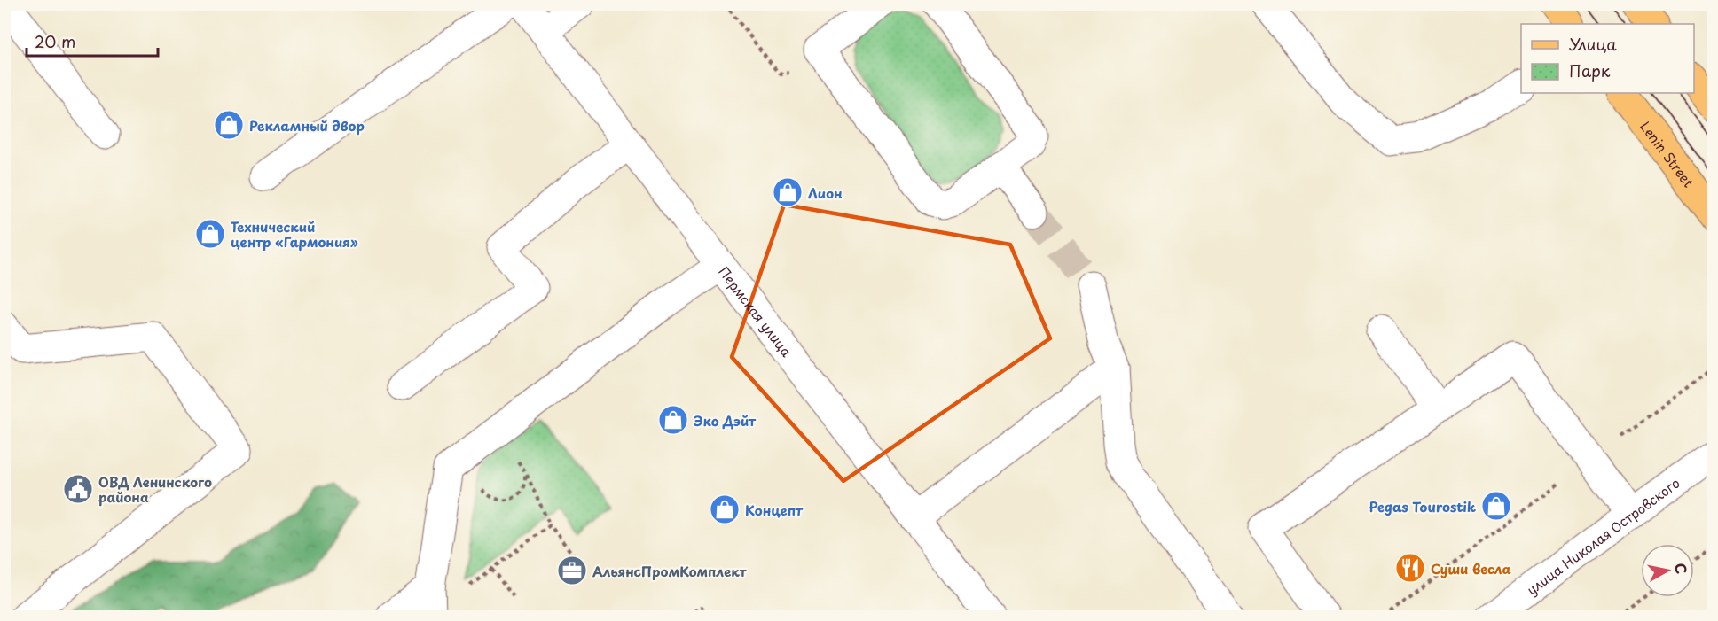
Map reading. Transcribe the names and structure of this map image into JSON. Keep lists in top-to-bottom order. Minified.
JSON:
{"streets":{"main road":["Lenin Street"],"street":["Пермская улица","улица Николая Островского"]},"places":{"shop":["Рекламный двор","Лион","Технический центр «Гармония»","Эко Дэйт","Pegas Tourostik","Концепт"],"public building":["ОВД Ленинского района"],"restaurant":["Суши весла"],"office":["АльянсПромКомплект"]},"legend":["Улица","Парк"],"scale_bar":"20 m","north":"right"}
